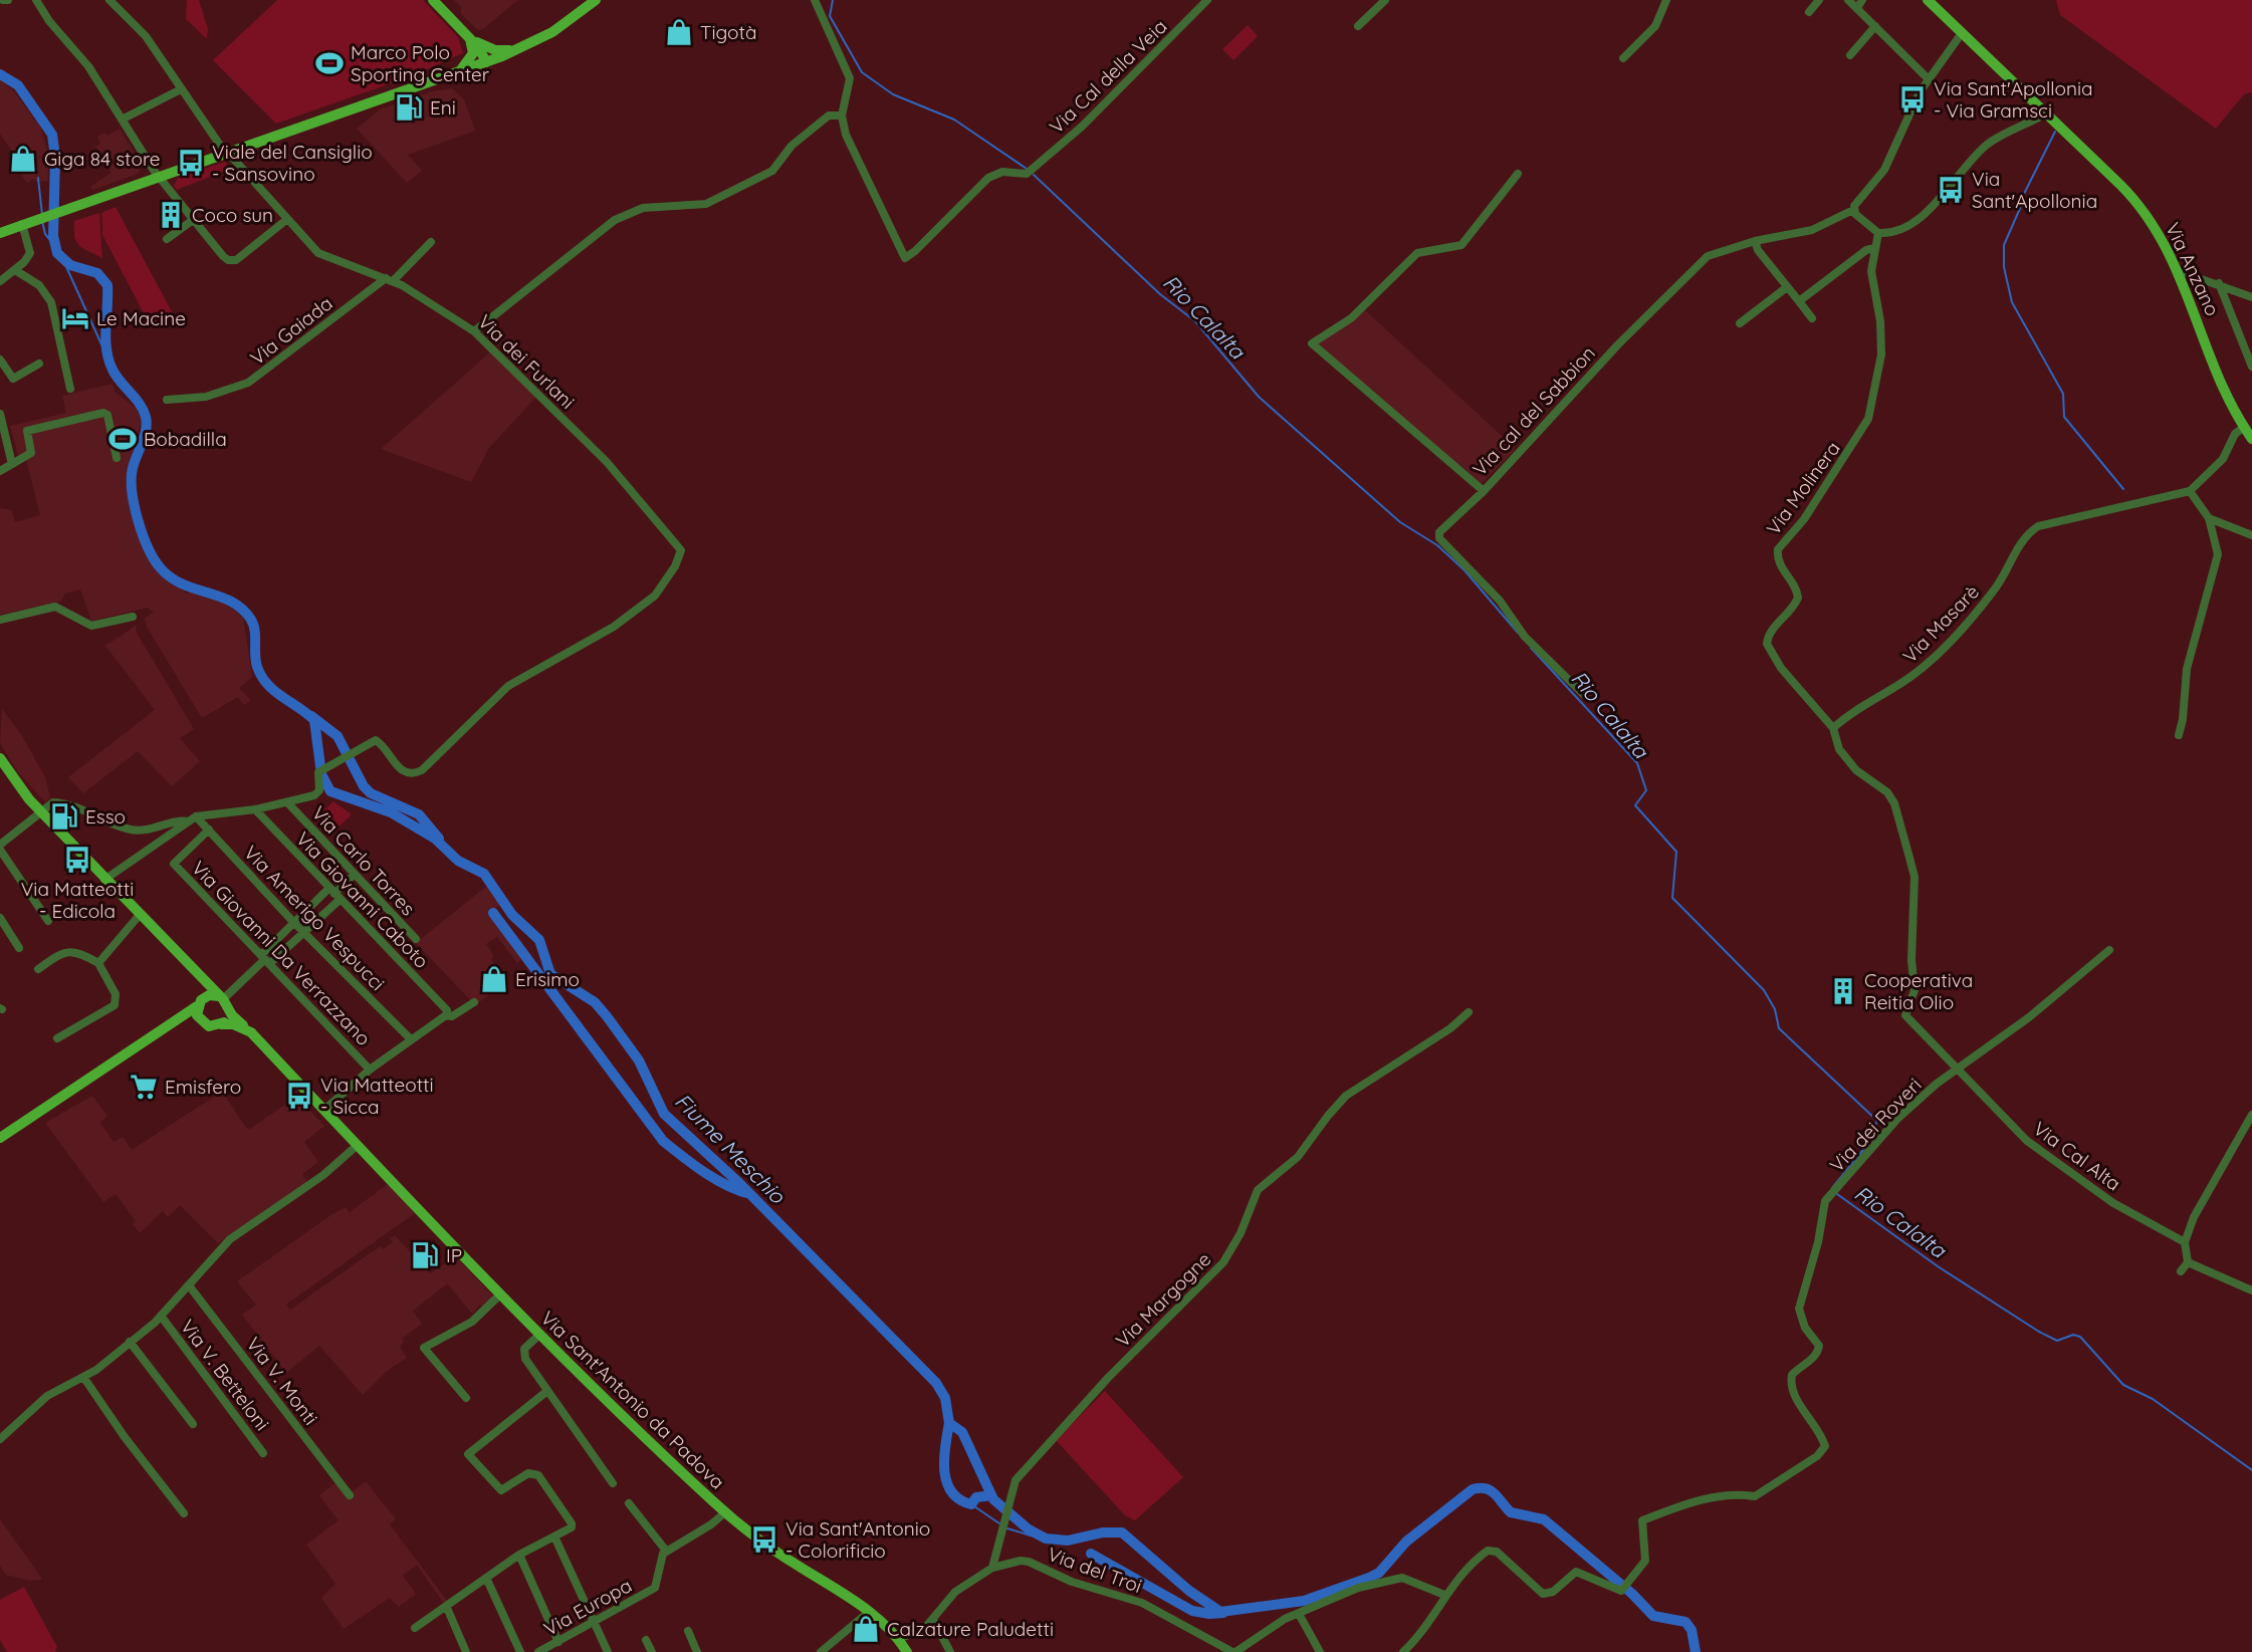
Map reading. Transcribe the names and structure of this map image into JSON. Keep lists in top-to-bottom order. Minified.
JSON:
{"streets":{"main road":["Via Anzano","Via Sant'Antonio da Padova"],"street":["Via Cal della Veia","Via Gaiada","Via dei Furlani","Via cal del Sabbion","Via Molinera","Via Masarè","Via Carlo Torres","Via Giovanni Caboto","Via Amerigo Vespucci","Via Giovanni Da Verrazzano","Via dei Roveri","Via Cal Alta","Via Margogne","Via V. Betteloni","Via V. Monti","Via del Troi","Via Europa"]},"crossings":[["Via Anzano","Via Masarè"],["Via Gaiada","Via dei Furlani"],["Via dei Furlani","Via Carlo Torres"],["Via Molinera","Via Masarè"],["Via Molinera","Via Cal Alta"],["Via Masarè","Via Cal Alta"],["Via Amerigo Vespucci","Via Giovanni Da Verrazzano"],["Via dei Roveri","Via Cal Alta"],["Via Margogne","Via del Troi"]],"water":["Rio Calalta","Fiume Meschio"],"places":{"shop":["Tigotà","Giga 84 store","Erisimo","Calzature Paludetti"],"sports":["Marco Polo Sporting Center","Bobadilla"],"bus stop":["Via Sant'Apollonia - Via Gramsci","Viale del Cansiglio - Sansovino","Via Sant'Apollonia","Via Matteotti - Edicola","Via Matteotti - Sicca","Via Sant'Antonio - Colorificio"],"fuel station":["Eni","Esso","IP"],"building":["Coco sun","Cooperativa Reitia Olio"],"hotel":["Le Macine"],"supermarket":["Emisfero"]}}
